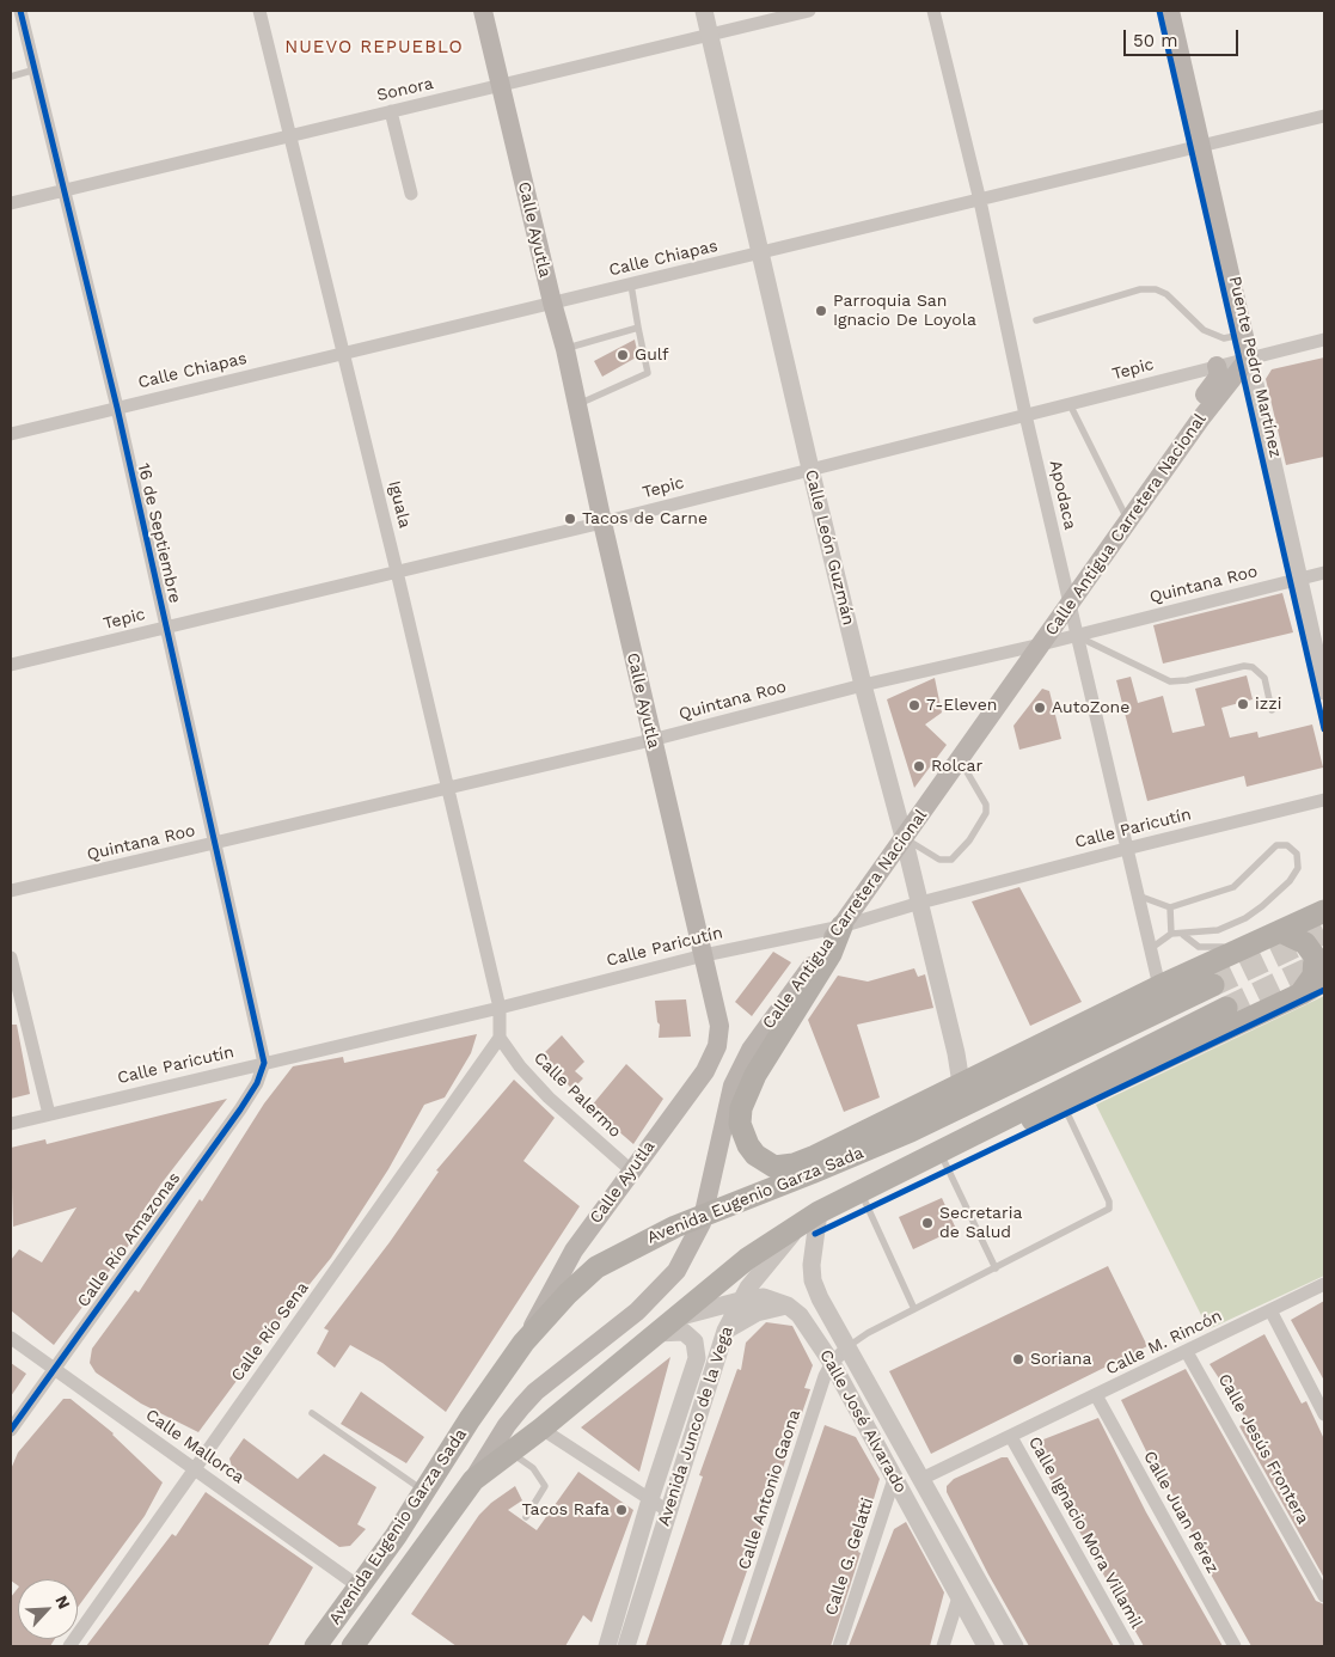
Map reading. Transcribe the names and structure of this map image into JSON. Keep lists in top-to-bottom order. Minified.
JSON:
{"streets":{"highway":["Avenida Eugenio Garza Sada"],"main road":["Calle Ayutla","Calle Antigua Carretera Nacional"],"street":["Sonora","Calle Chiapas","Tepic","Apodaca","Iguala","16 de Septiembre","Calle León Guzmán","Quintana Roo","Calle Paricutín","Calle Palermo","Calle Río Amazonas","Calle Río Sena","Calle M. Rincón","Calle José Alvarado","Avenida Junco de la Vega","Calle Mallorca","Calle Jesús Frontera","Calle Antonio Gaona","Calle Juan Pérez","Calle Ignacio Mora Villamil","Calle G. Gelatti"],"cycle path":["Puente Pedro Martínez"]},"crossings":[["Sonora","Calle Ayutla"],["Sonora","Iguala"],["Sonora","16 de Septiembre"],["Sonora","Calle León Guzmán"],["Calle Ayutla","Calle Chiapas"],["Calle Ayutla","Tepic"],["Calle Ayutla","Quintana Roo"],["Calle Ayutla","Calle Paricutín"],["Calle Ayutla","Calle Palermo"],["Calle Ayutla","Avenida Eugenio Garza Sada"],["Calle Chiapas","Apodaca"],["Calle Chiapas","Iguala"],["Calle Chiapas","16 de Septiembre"],["Calle Chiapas","Calle León Guzmán"],["Tepic","Apodaca"],["Tepic","Iguala"],["Tepic","Calle Antigua Carretera Nacional"],["Tepic","16 de Septiembre"],["Tepic","Calle León Guzmán"],["Apodaca","Calle Antigua Carretera Nacional"],["Apodaca","Quintana Roo"],["Apodaca","Calle Paricutín"],["Iguala","Quintana Roo"],["Iguala","Calle Paricutín"],["Calle Antigua Carretera Nacional","Calle León Guzmán"],["Calle Antigua Carretera Nacional","Quintana Roo"],["Calle Antigua Carretera Nacional","Calle Paricutín"],["Calle Antigua Carretera Nacional","Avenida Eugenio Garza Sada"],["16 de Septiembre","Quintana Roo"],["16 de Septiembre","Calle Paricutín"],["16 de Septiembre","Calle Río Amazonas"],["Calle León Guzmán","Quintana Roo"],["Calle León Guzmán","Calle Paricutín"],["Calle Paricutín","Calle Río Amazonas"],["Calle Palermo","Calle Río Sena"],["Avenida Eugenio Garza Sada","Calle José Alvarado"],["Avenida Eugenio Garza Sada","Avenida Junco de la Vega"],["Avenida Eugenio Garza Sada","Calle Mallorca"],["Calle Río Amazonas","Calle Mallorca"],["Calle Río Sena","Calle Mallorca"],["Calle M. Rincón","Calle José Alvarado"],["Calle M. Rincón","Calle Jesús Frontera"],["Calle M. Rincón","Calle Juan Pérez"],["Calle M. Rincón","Calle Ignacio Mora Villamil"],["Calle José Alvarado","Avenida Junco de la Vega"],["Calle José Alvarado","Calle Antonio Gaona"],["Calle José Alvarado","Calle G. Gelatti"]],"districts":["NUEVO REPUEBLO"],"places":["Parroquia San Ignacio De Loyola","Gulf","Tacos de Carne","izzi","7-Eleven","AutoZone","Rolcar","Secretaria de Salud","Soriana","Tacos Rafa"],"scale_bar":"50 m","north":"top right"}
